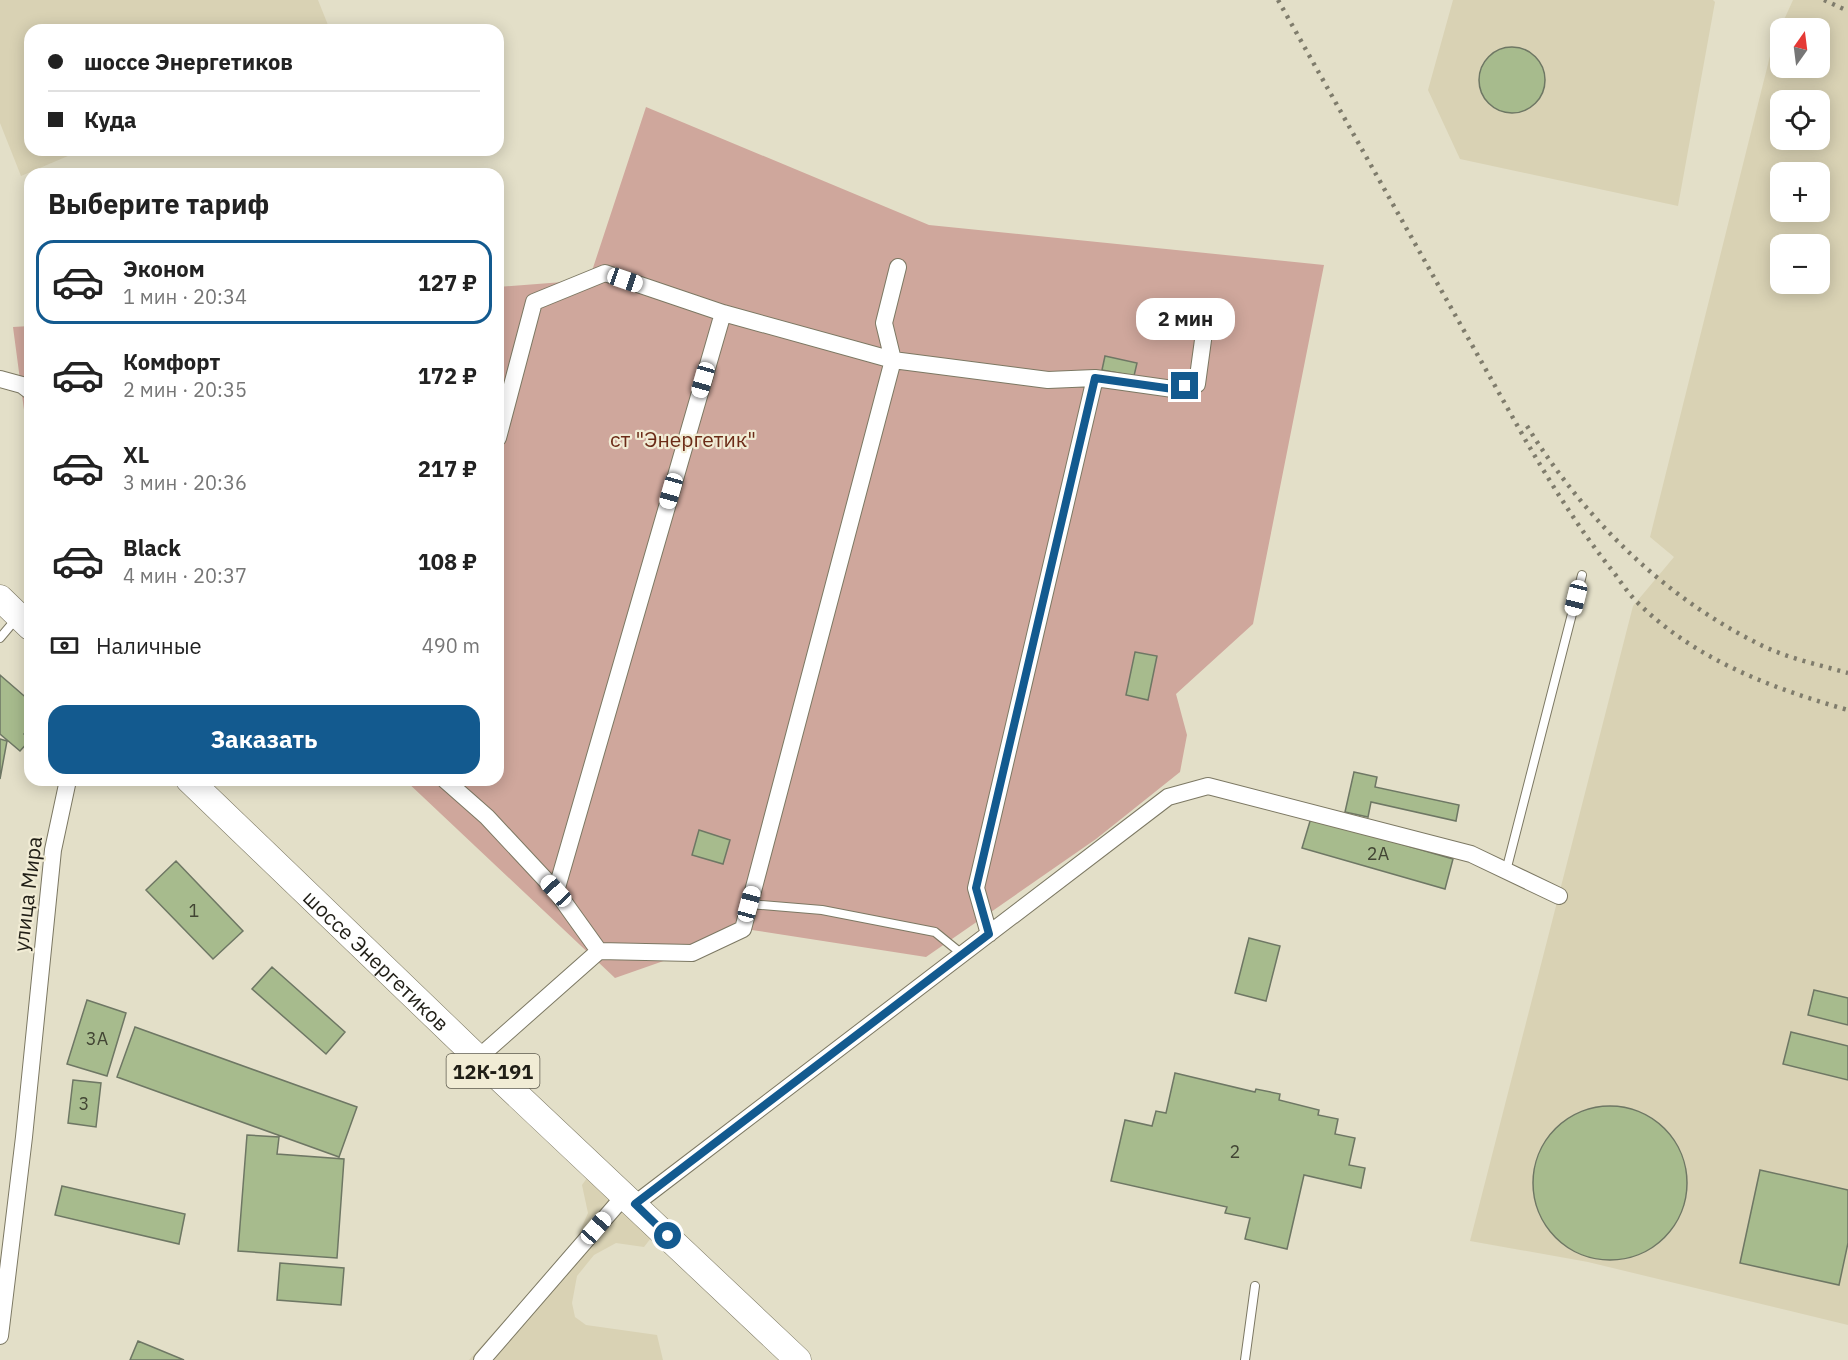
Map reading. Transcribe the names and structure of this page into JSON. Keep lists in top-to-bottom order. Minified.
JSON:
{"streets":{"main road":["шоссе Энергетиков","12К-191"],"street":["улица Мира"]},"parks":["ст \"Энергетик\""],"house_numbers":["2А","1","3А","3","2"],"north":"top","page":{"map_buttons":["+","−"],"banner":["шоссе Энергетиков","Куда"],"heading":"Выберите тариф","list":[{"name":"Эконом","note":"1 мин · 20:34","value":"127 ₽"},{"name":"Комфорт","note":"2 мин · 20:35","value":"172 ₽"},{"name":"XL","note":"3 мин · 20:36","value":"217 ₽"},{"name":"Black","note":"4 мин · 20:37","value":"108 ₽"}],"bubble":"2 мин","pay":["Наличные","490 m"],"buttons":"Заказать"}}
